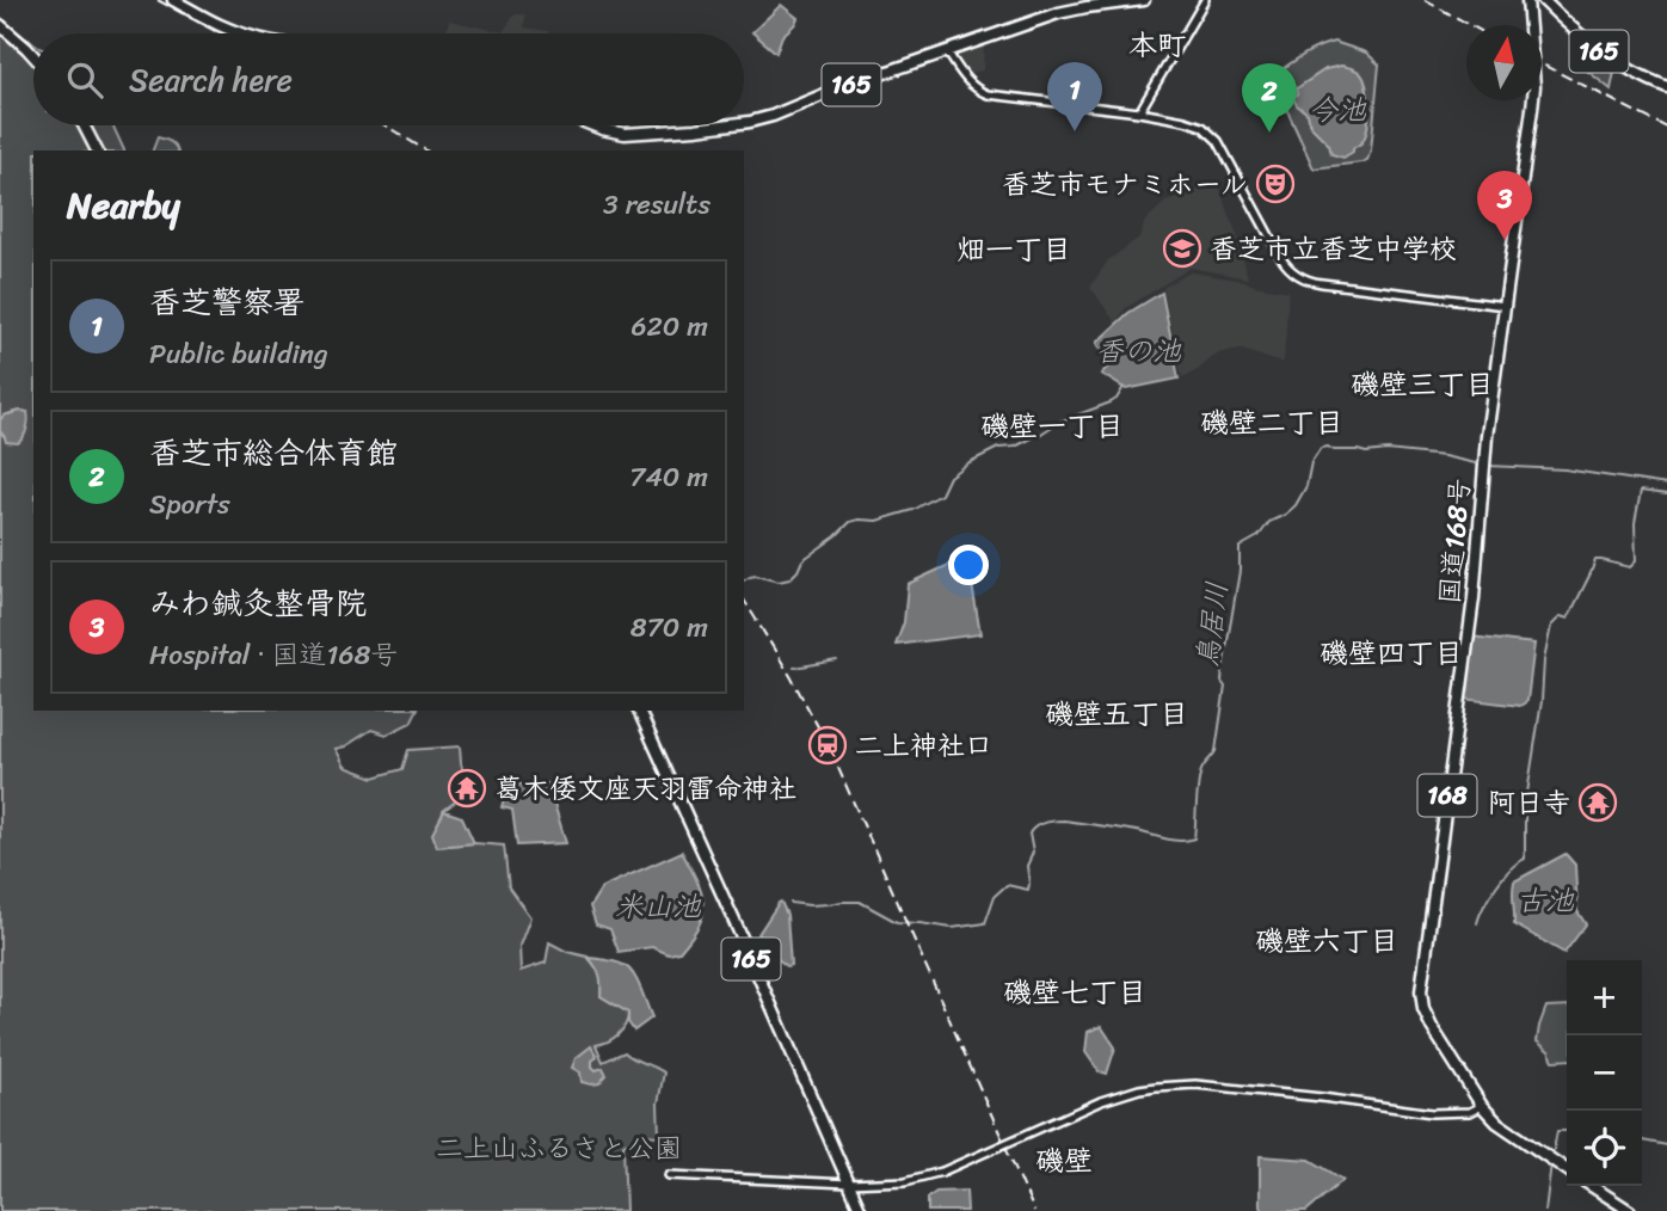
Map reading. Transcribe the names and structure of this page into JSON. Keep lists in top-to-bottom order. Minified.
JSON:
{"streets":{"highway":["165","国道168号","168"]},"districts":["本町","畑一丁目","磯壁三丁目","磯壁二丁目","磯壁一丁目","磯壁四丁目","磯壁五丁目","磯壁六丁目","磯壁七丁目","磯壁"],"water":["今池","香の池","鳥居川","古池","米山池"],"parks":["二上山ふるさと公園"],"places":{"theatre":["香芝市モナミホール"],"school or university":["香芝市立香芝中学校"],"station":["二上神社口"],"temple":["葛木倭文座天羽雷命神社","阿日寺"]},"north":"top","page":{"search":"Search here","pins":["1","2","3"],"heading":["Nearby","3 results"],"list":[{"mark":"1","name":"香芝警察署","note":"Public building","value":"620 m"},{"mark":"2","name":"香芝市総合体育館","note":"Sports","value":"740 m"},{"mark":"3","name":"みわ鍼灸整骨院","note":"Hospital · 国道168号","value":"870 m"}],"map_buttons":["+","−"]}}
